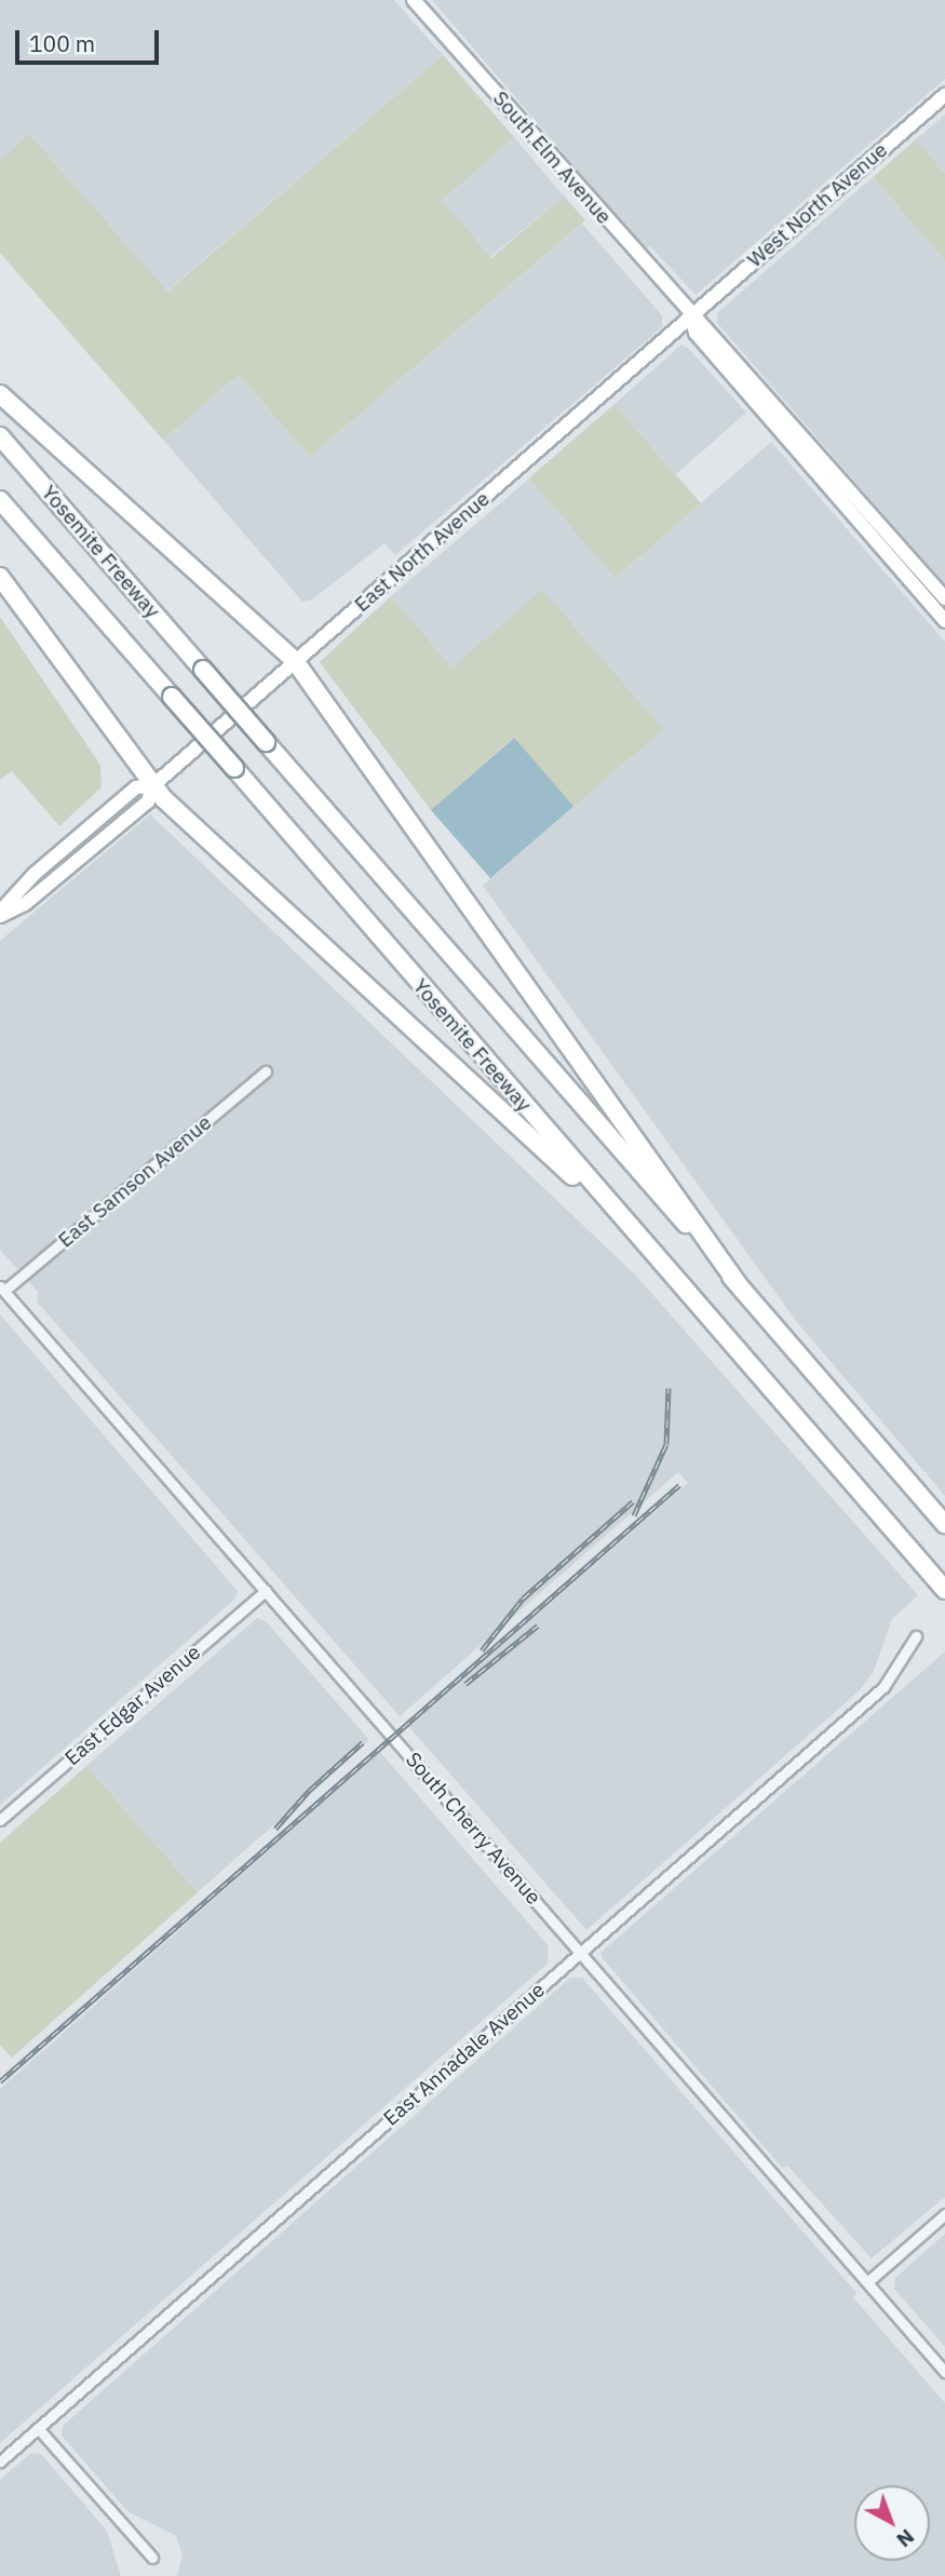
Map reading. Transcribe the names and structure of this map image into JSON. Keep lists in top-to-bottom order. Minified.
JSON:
{"streets":{"highway":["Yosemite Freeway"],"street":["South Elm Avenue","West North Avenue","East North Avenue","East Samson Avenue","East Edgar Avenue","South Cherry Avenue","East Annadale Avenue"]},"crossings":[["South Elm Avenue","West North Avenue"],["South Elm Avenue","East North Avenue"],["West North Avenue","East North Avenue"],["East Samson Avenue","South Cherry Avenue"],["East Edgar Avenue","South Cherry Avenue"],["South Cherry Avenue","East Annadale Avenue"]],"scale_bar":"100 m","north":"bottom right"}
